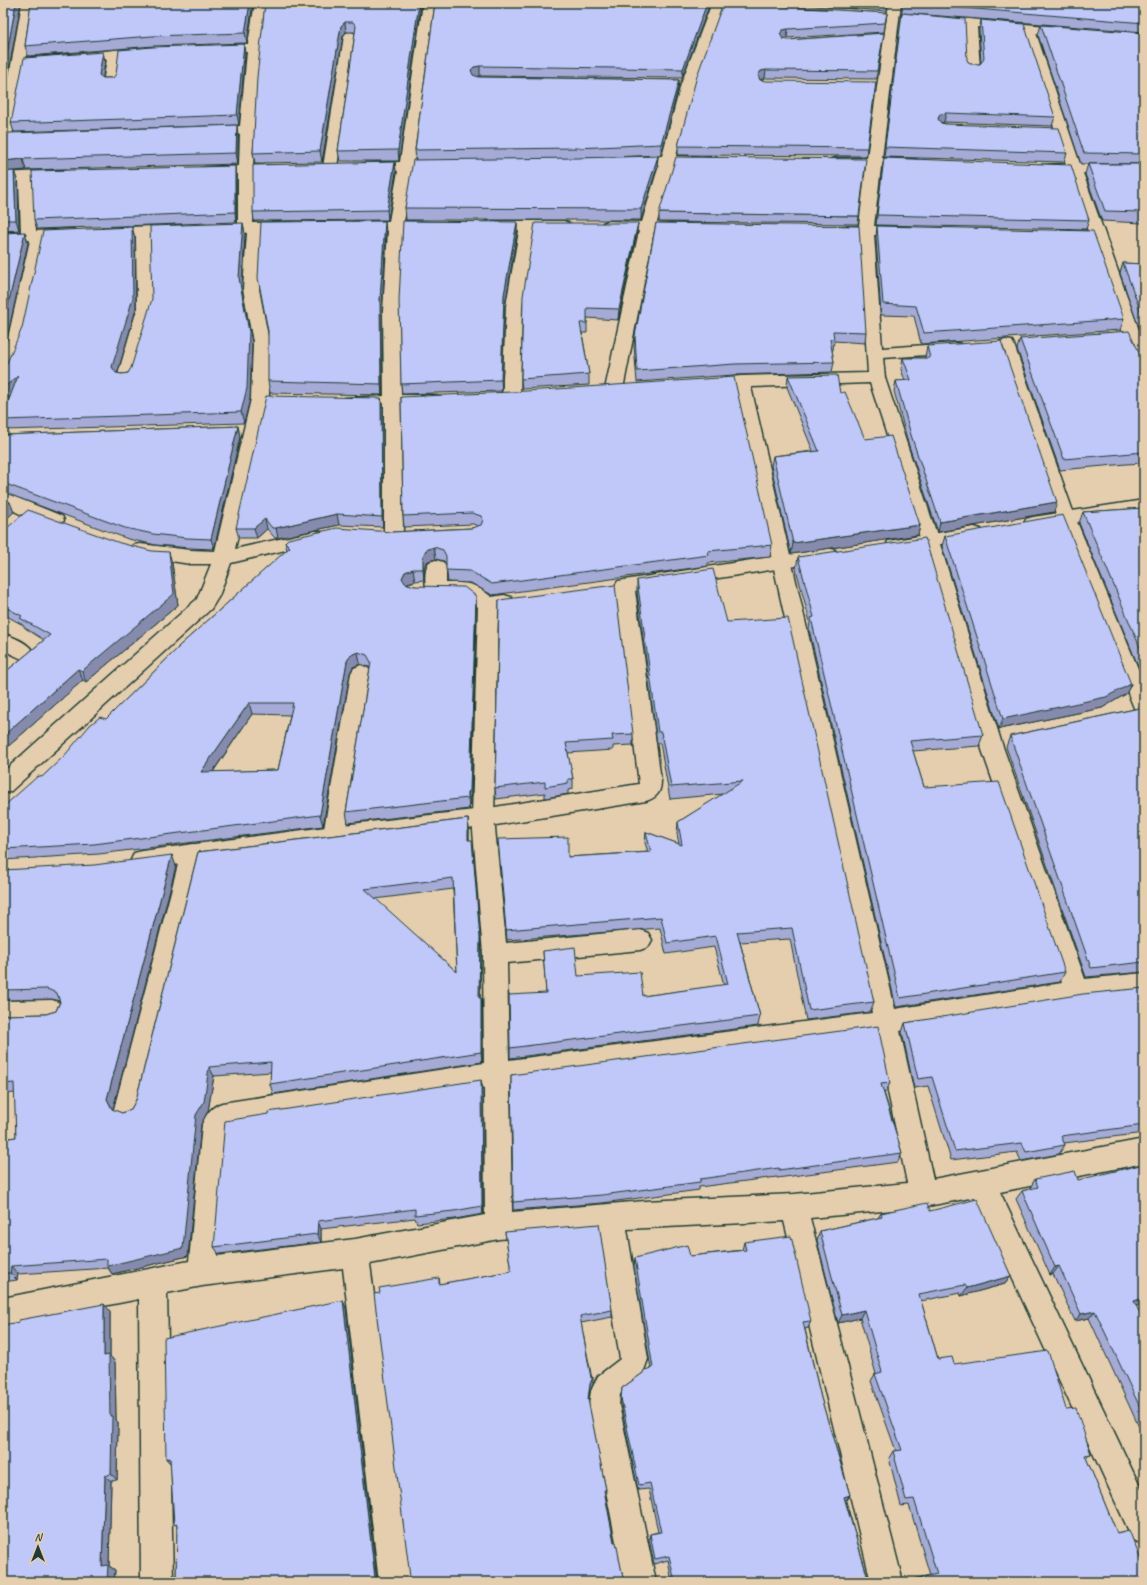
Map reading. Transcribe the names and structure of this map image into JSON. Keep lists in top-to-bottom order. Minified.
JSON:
{"north":"top"}
